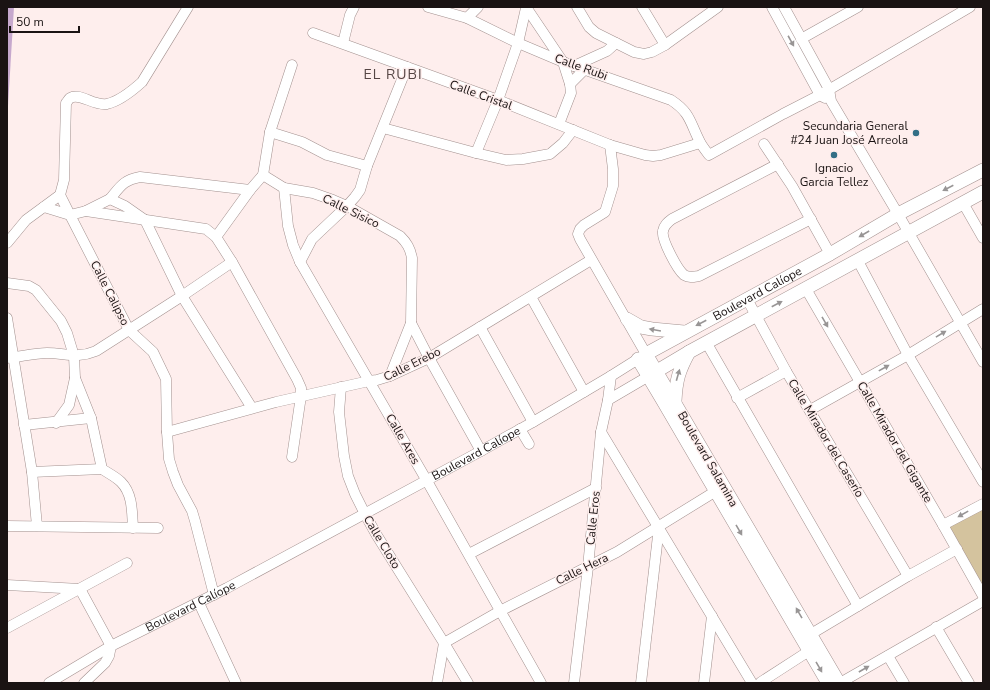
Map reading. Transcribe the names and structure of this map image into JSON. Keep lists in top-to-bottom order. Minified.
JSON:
{"streets":{"street":["Calle Rubi","Calle Cristal","Calle Sisico","Calle Calipso","Boulevard Calíope","Calle Erebo","Calle Mirador del Caserío","Calle Ares","Calle Mirador del Gigante","Boulevard Salamina","Calle Eros","Calle Cloto","Calle Hera"]},"crossings":[["Calle Rubi","Calle Cristal"],["Calle Cristal","Boulevard Salamina"],["Calle Sisico","Calle Ares"],["Calle Calipso","Boulevard Calíope"],["Calle Calipso","Calle Erebo"],["Boulevard Calíope","Calle Mirador del Caserío"],["Boulevard Calíope","Calle Ares"],["Boulevard Calíope","Calle Mirador del Gigante"],["Boulevard Calíope","Boulevard Salamina"],["Boulevard Calíope","Calle Eros"],["Boulevard Calíope","Calle Cloto"],["Calle Erebo","Calle Ares"],["Calle Erebo","Boulevard Salamina"],["Calle Erebo","Calle Cloto"],["Calle Ares","Calle Hera"],["Boulevard Salamina","Calle Hera"],["Calle Eros","Calle Hera"],["Calle Cloto","Calle Hera"]],"districts":["EL RUBI"],"places":["Secundaria General #24 Juan José Arreola","Ignacio Garcia Tellez"],"scale_bar":"50 m"}
